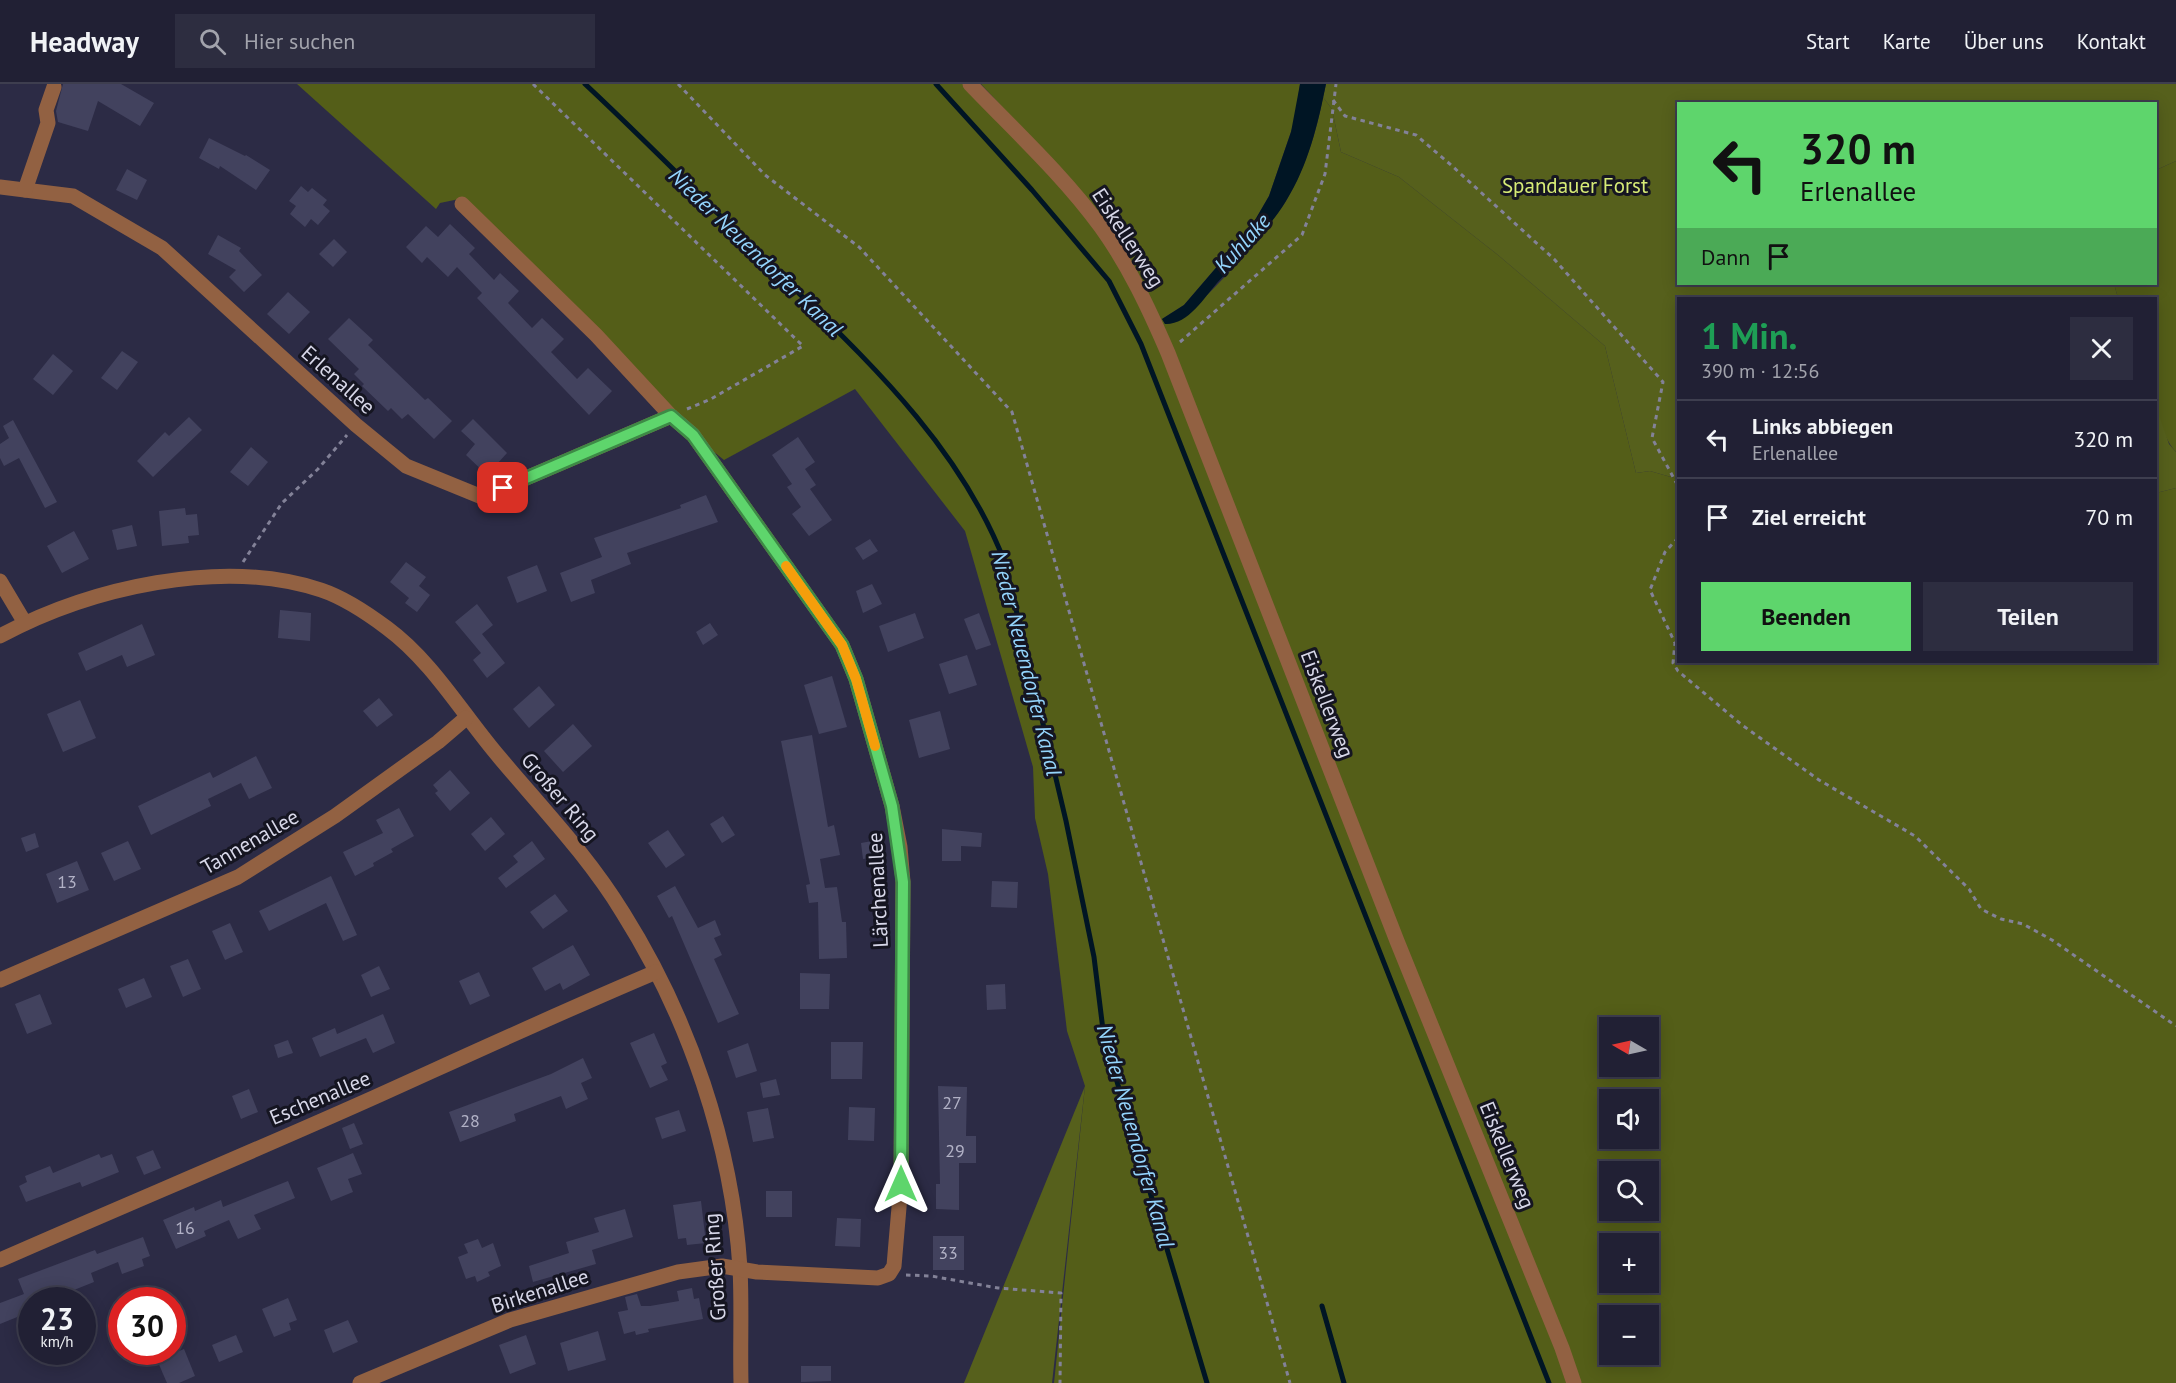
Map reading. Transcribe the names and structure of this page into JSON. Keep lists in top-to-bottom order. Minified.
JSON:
{"streets":{"street":["Eiskellerweg","Erlenallee","Großer Ring","Tannenallee","Lärchenallee","Eschenallee","Birkenallee"]},"crossings":[["Erlenallee","Lärchenallee"],["Großer Ring","Tannenallee"],["Großer Ring","Eschenallee"],["Großer Ring","Birkenallee"]],"water":["Kuhlake","Nieder Neuendorfer Kanal"],"parks":["Spandauer Forst"],"house_numbers":["13","27","28","29","16","33"],"north":"left","page":{"header":"Headway","search":"Hier suchen","nav":["Start","Karte","Über uns","Kontakt"],"turn":["320 m","Erlenallee"],"then":"Dann","heading":["1 Min.","390 m · 12:56"],"list":[{"name":"Links abbiegen","note":"Erlenallee","value":"320 m"},{"name":"Ziel erreicht","value":"70 m"}],"buttons":["Beenden","Teilen"],"map_buttons":["+","−"],"speed":"23 km/h","limit":"30"}}
